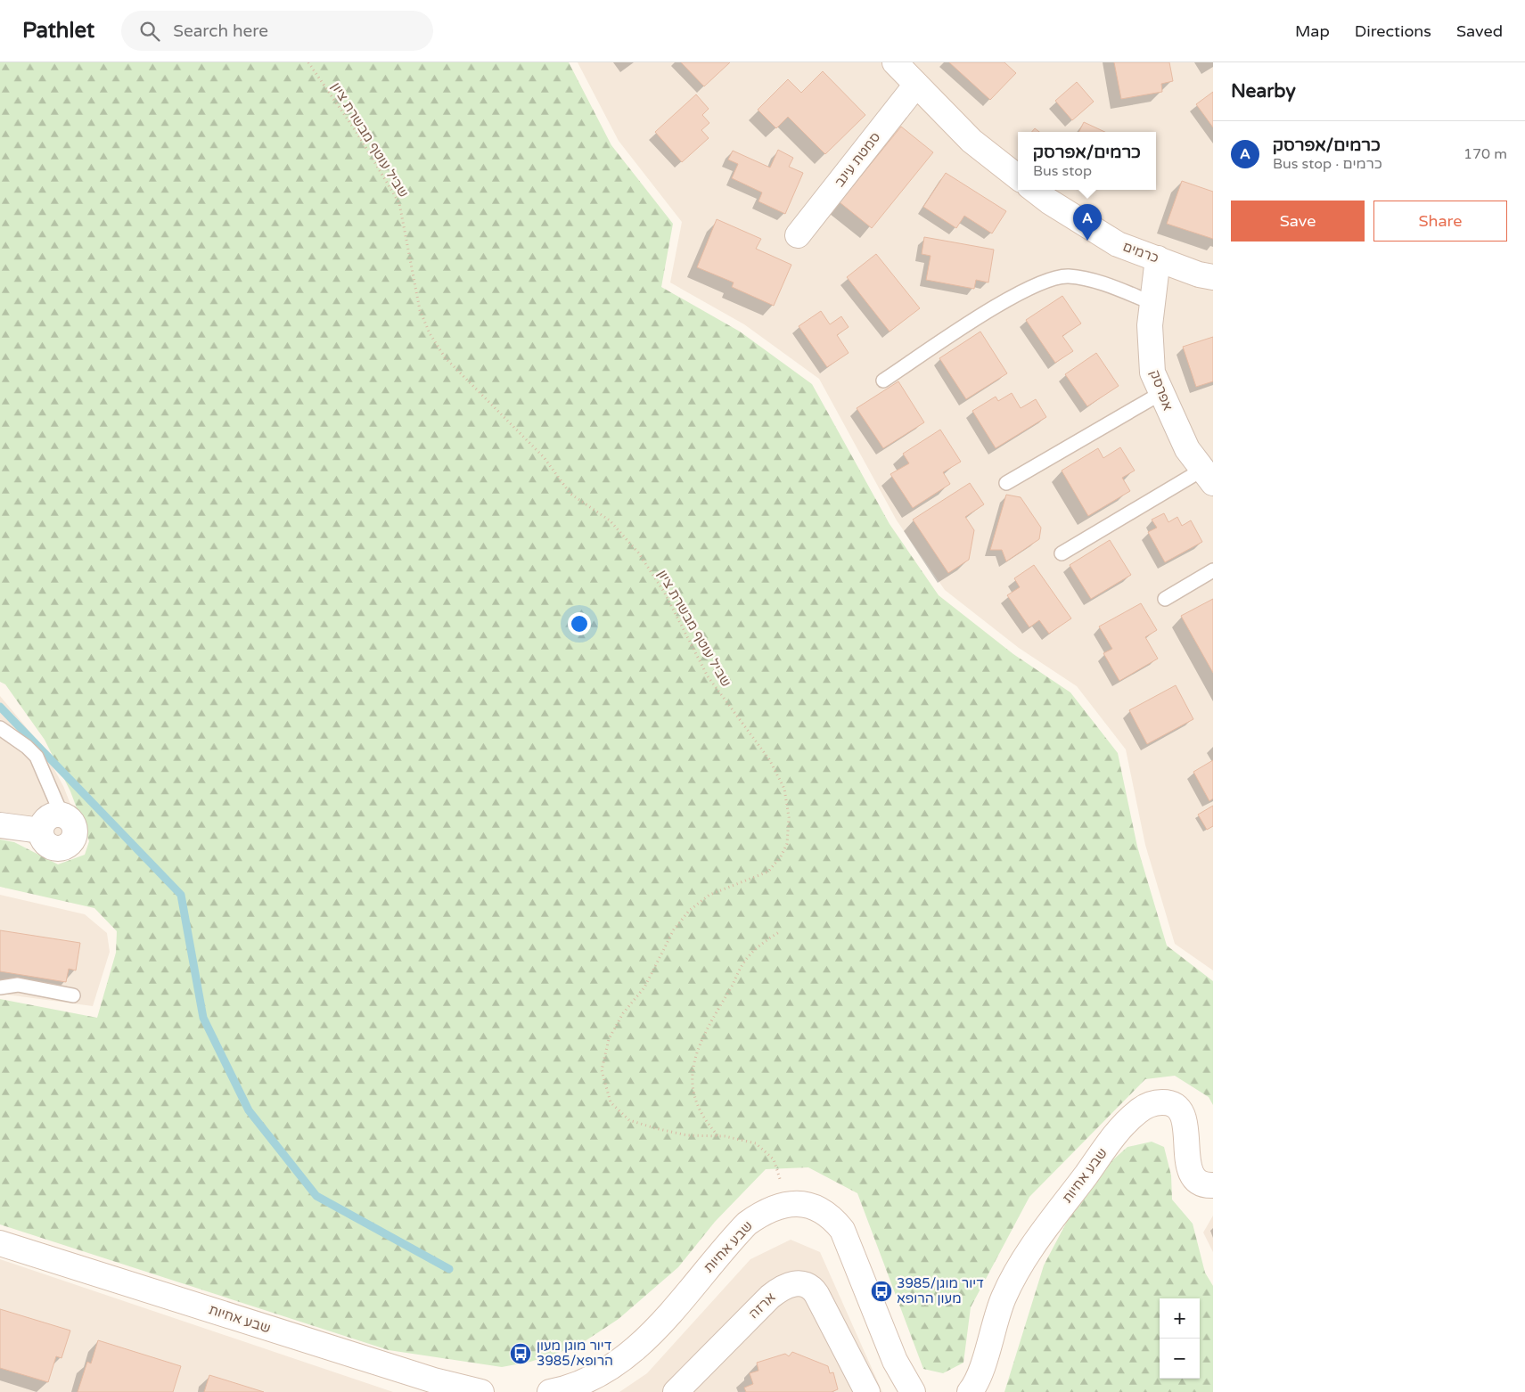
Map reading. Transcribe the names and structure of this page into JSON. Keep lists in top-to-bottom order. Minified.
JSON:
{"streets":{"main road":["סמטת עינב","כרמים","אפרסק","שבע אחיות","ארזה"],"path":["שביל עוטף מבשרת ציון"]},"crossings":[["שביל עוטף מבשרת ציון","שבע אחיות"],["כרמים","אפרסק"]],"places":{"bus stop":["3985/דיור מוגן מעון הרופא","דיור מוגן מעון הרופא/3985"]},"page":{"header":"Pathlet","search":"Search here","nav":["Map","Directions","Saved"],"heading":"Nearby","list":[{"mark":"A","name":"כרמים/אפרסק","note":"Bus stop · כרמים","value":"170 m"}],"popup":["כרמים/אפרסק","Bus stop"],"buttons":["Save","Share"],"pins":"A","map_buttons":["+","−"]}}
